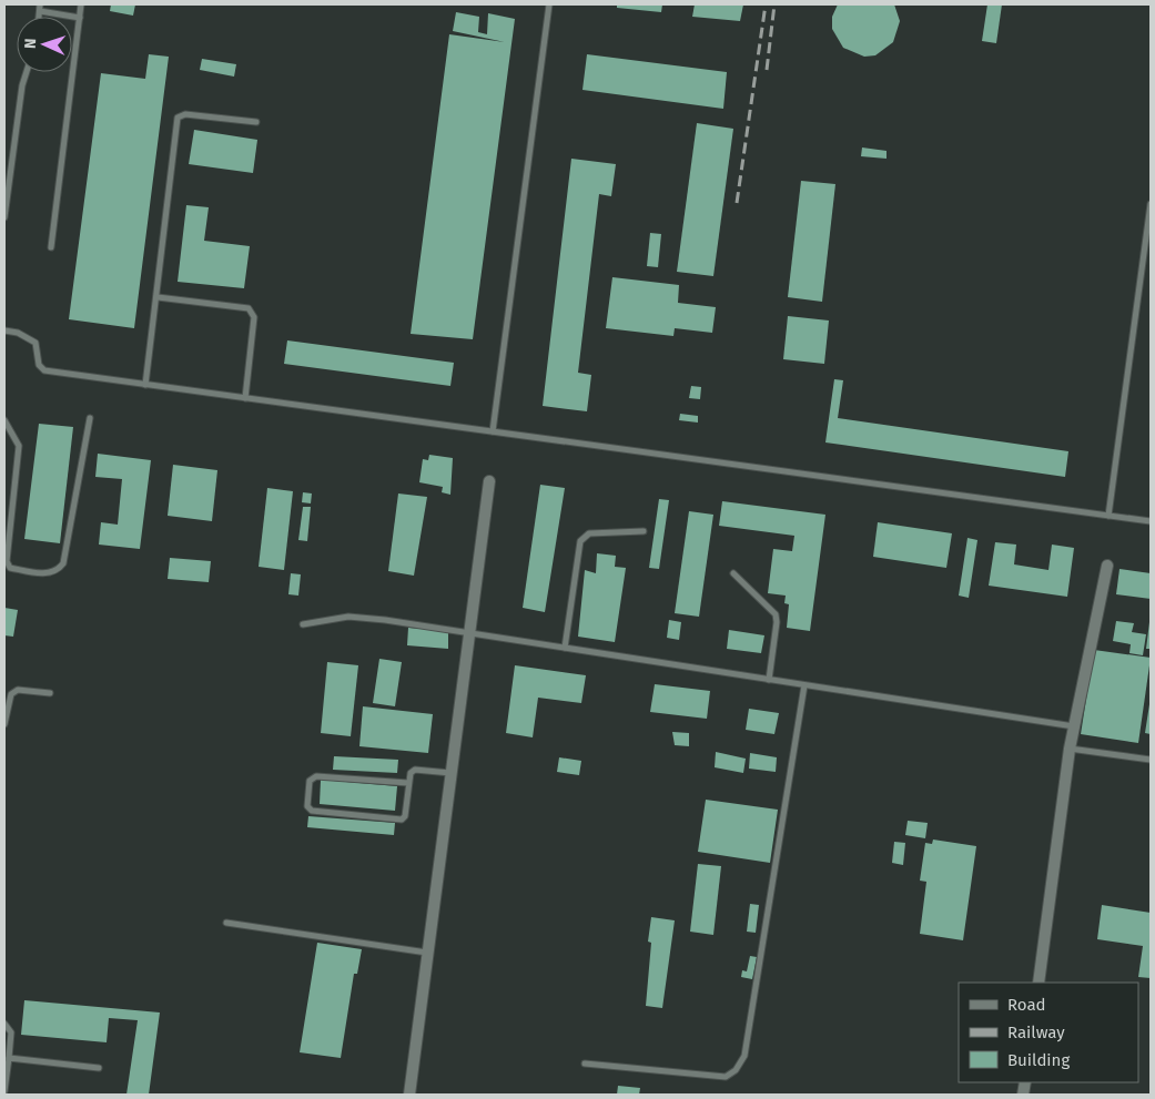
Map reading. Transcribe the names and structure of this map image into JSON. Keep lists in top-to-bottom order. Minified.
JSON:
{"legend":["Road","Railway","Building"],"north":"left"}
